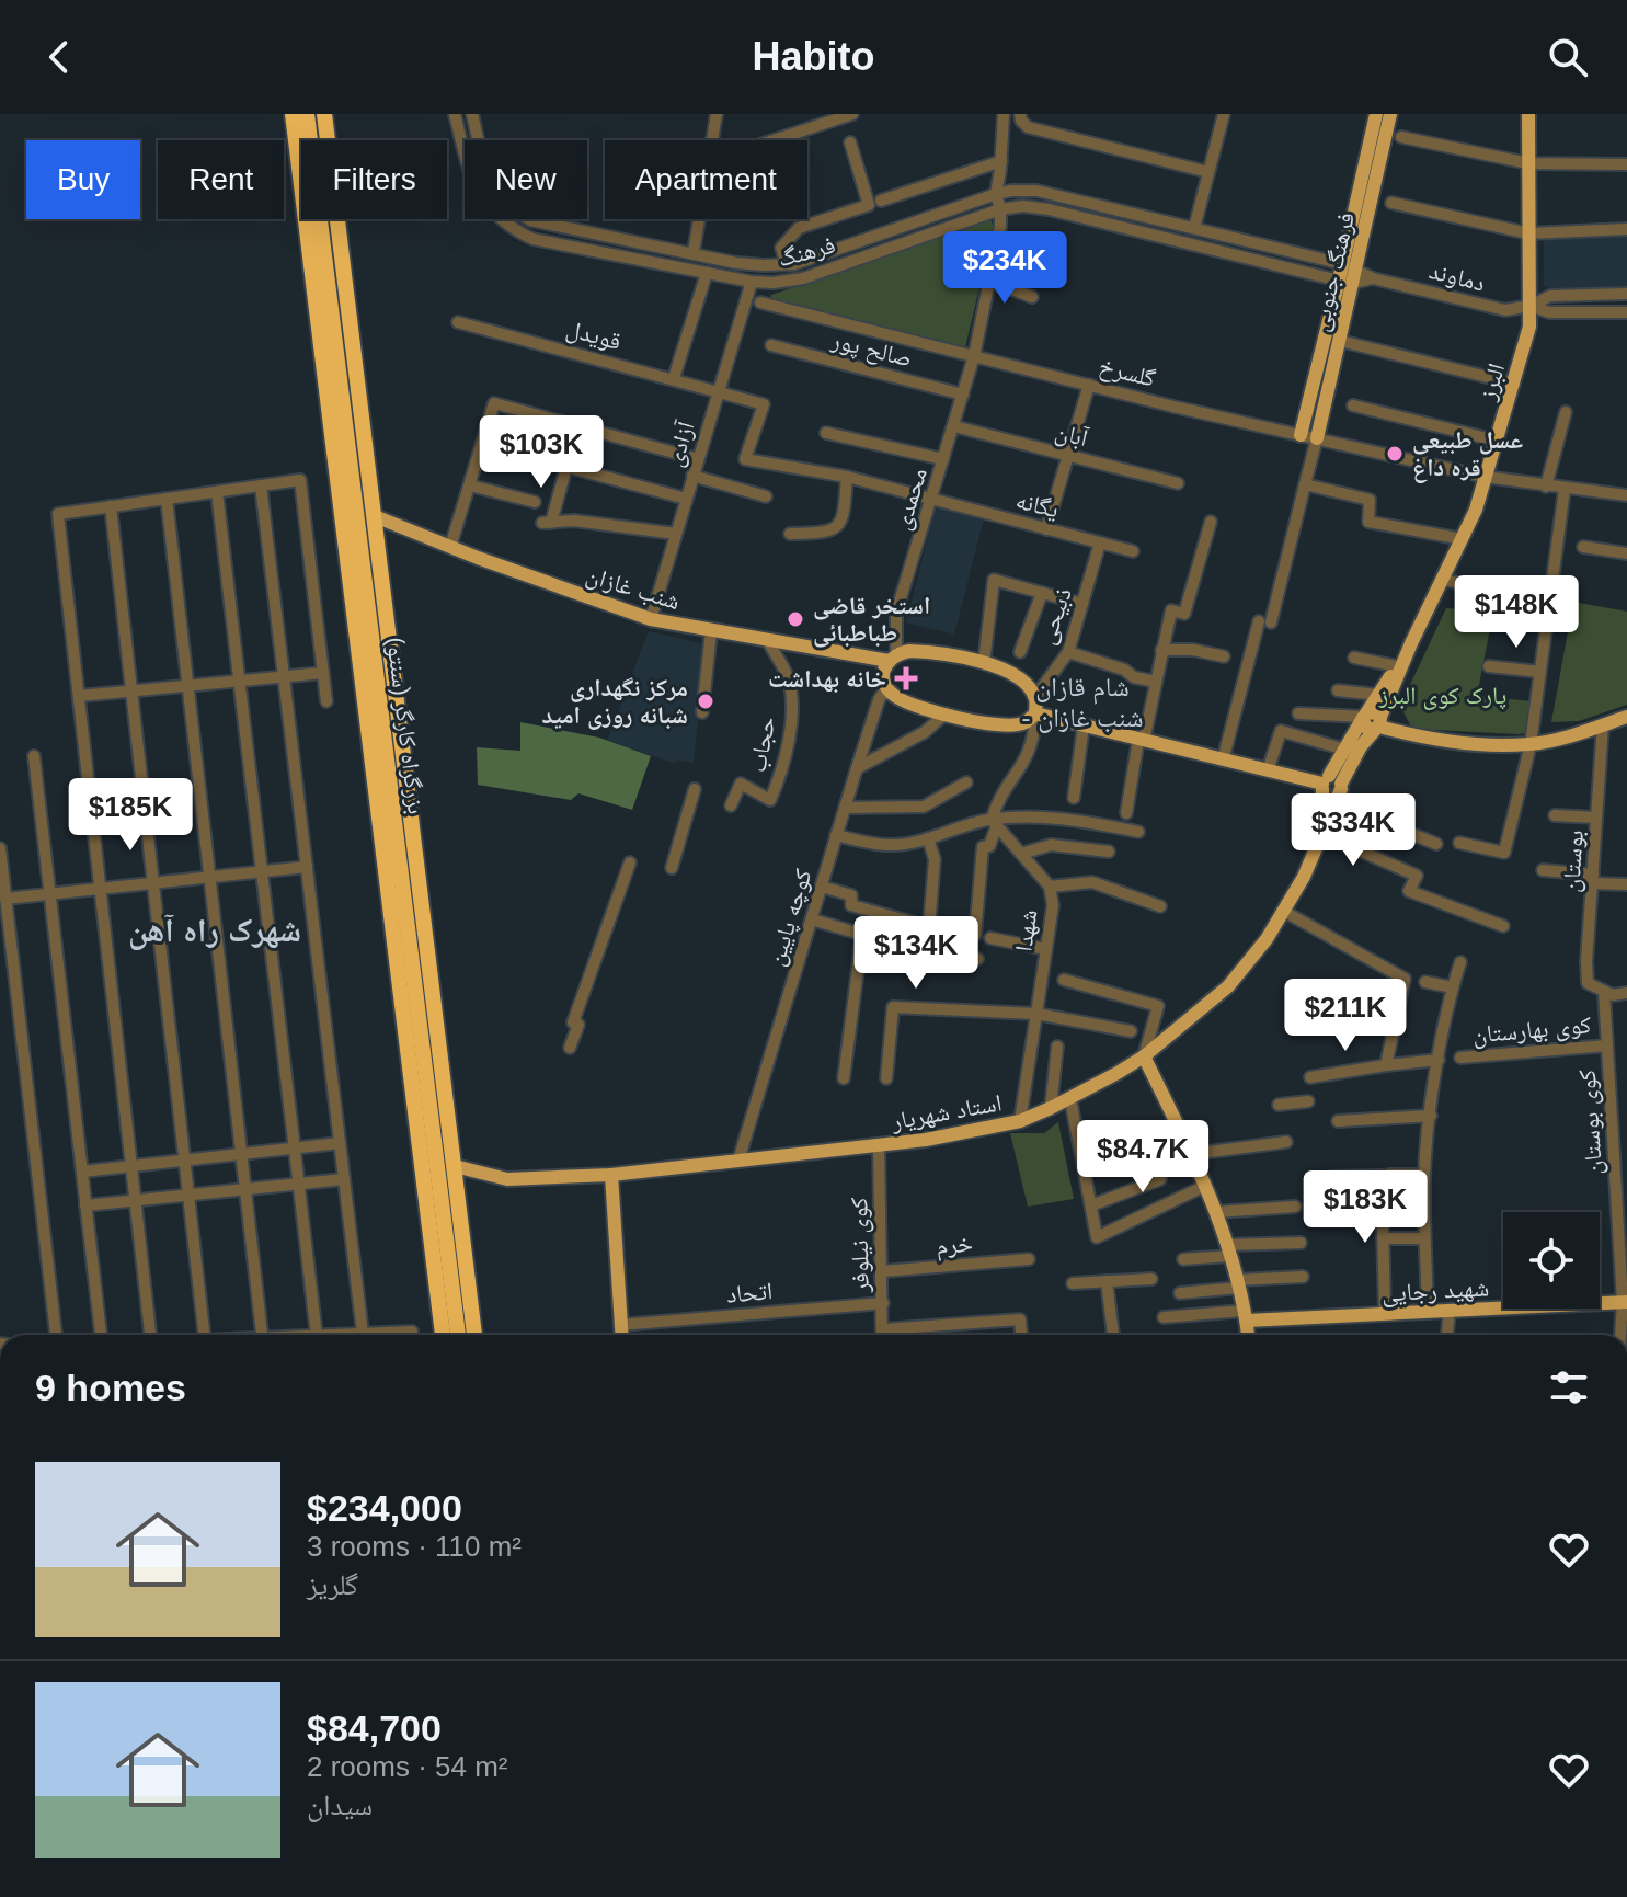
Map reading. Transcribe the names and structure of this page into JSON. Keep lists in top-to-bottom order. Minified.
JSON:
{"streets":{"highway":["بزرگراه کارگر (سنتو)"],"main road":["فرهنگ جنوبی","البرز","شنب غازان","استاد شهریار","شهید رجایی"],"street":["فرهنگ","دماوند","قویدل","صالح پور","گلسرخ","آبان","آزادی","محمدی","یگانه","ذبیحی","حجاب","بوستان","کوچه پایین","شهدا","کوی بهارستان","کوی بوستان","خرم","کوی نیلوفر","اتحاد"]},"crossings":[["فرهنگ","فرهنگ جنوبی"],["فرهنگ","دماوند"],["فرهنگ","آزادی"],["فرهنگ","محمدی"],["فرهنگ جنوبی","گلسرخ"],["دماوند","البرز"],["قویدل","آزادی"],["قویدل","یگانه"],["صالح پور","محمدی"],["گلسرخ","البرز"],["گلسرخ","محمدی"],["البرز","استاد شهریار"],["آبان","محمدی"],["آزادی","شنب غازان"],["محمدی","یگانه"],["محمدی","شنب غازان"],["یگانه","ذبیحی"],["شنب غازان","ذبیحی"],["شنب غازان","حجاب"],["بوستان","کوی بوستان"],["کوچه پایین","استاد شهریار"],["شهدا","استاد شهریار"],["کوی بهارستان","کوی بوستان"],["استاد شهریار","کوی نیلوفر"],["کوی بوستان","شهید رجایی"],["خرم","کوی نیلوفر"],["کوی نیلوفر","اتحاد"]],"districts":["شام قازان - شنب غازان","شهرک راه آهن"],"parks":["پارک کوی البرز"],"places":{"other":["عسل طبیعی قره داغ","استخر قاضی طباطبائی","مرکز نگهداری شبانه روزی امید"],"health":["خانه بهداشت"]},"page":{"header":"Habito","chip":["Buy","Rent","Filters","New","Apartment"],"price":["$234K","$103K","$148K","$185K","$334K","$134K","$211K","$84.7K","$183K"],"heading":"9 homes","list":[{"name":"$234,000","note":"3 rooms · 110 m² · گلریز"},{"name":"$84,700","note":"2 rooms · 54 m² · سیدان"}]}}
